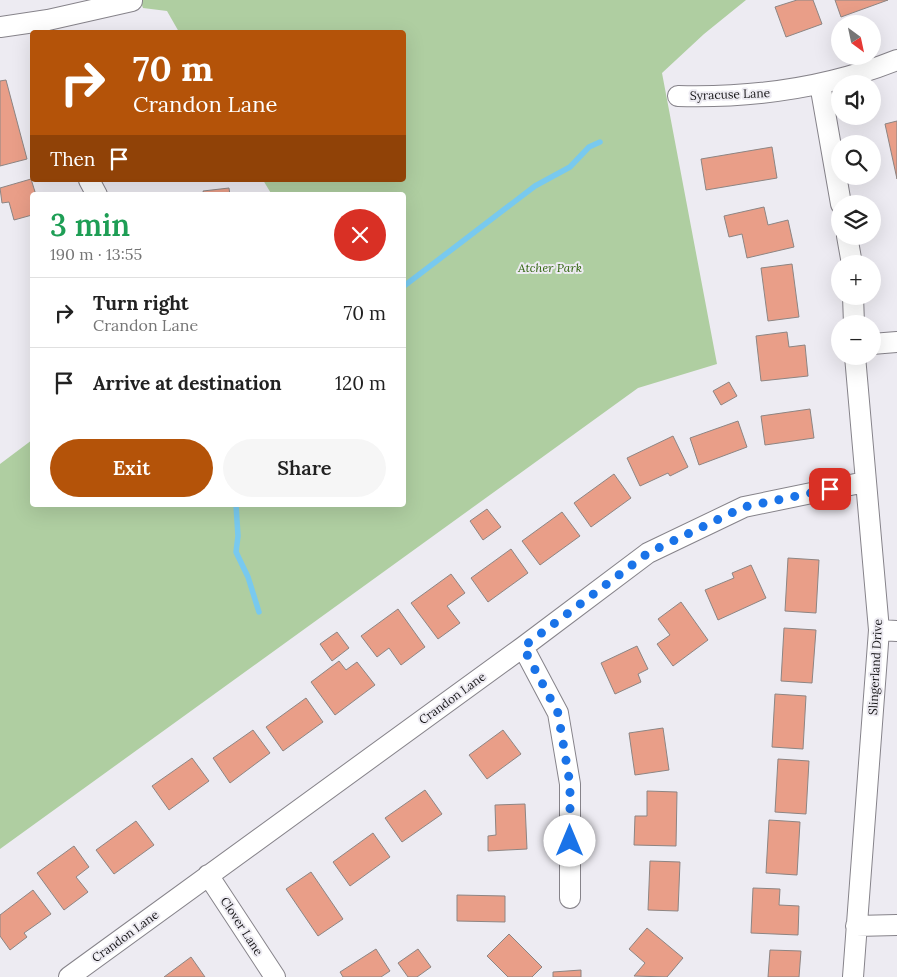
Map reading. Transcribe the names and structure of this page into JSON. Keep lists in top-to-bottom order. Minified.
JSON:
{"streets":{"street":["Syracuse Lane","Slingerland Drive","Crandon Lane","Clover Lane"]},"crossings":[["Slingerland Drive","Crandon Lane"],["Crandon Lane","Clover Lane"]],"parks":["Atcher Park"],"north":"bottom right","page":{"map_buttons":["+","−"],"turn":["70 m","Crandon Lane"],"then":"Then","heading":["3 min","190 m · 13:55"],"list":[{"name":"Turn right","note":"Crandon Lane","value":"70 m"},{"name":"Arrive at destination","value":"120 m"}],"buttons":["Exit","Share"]}}
